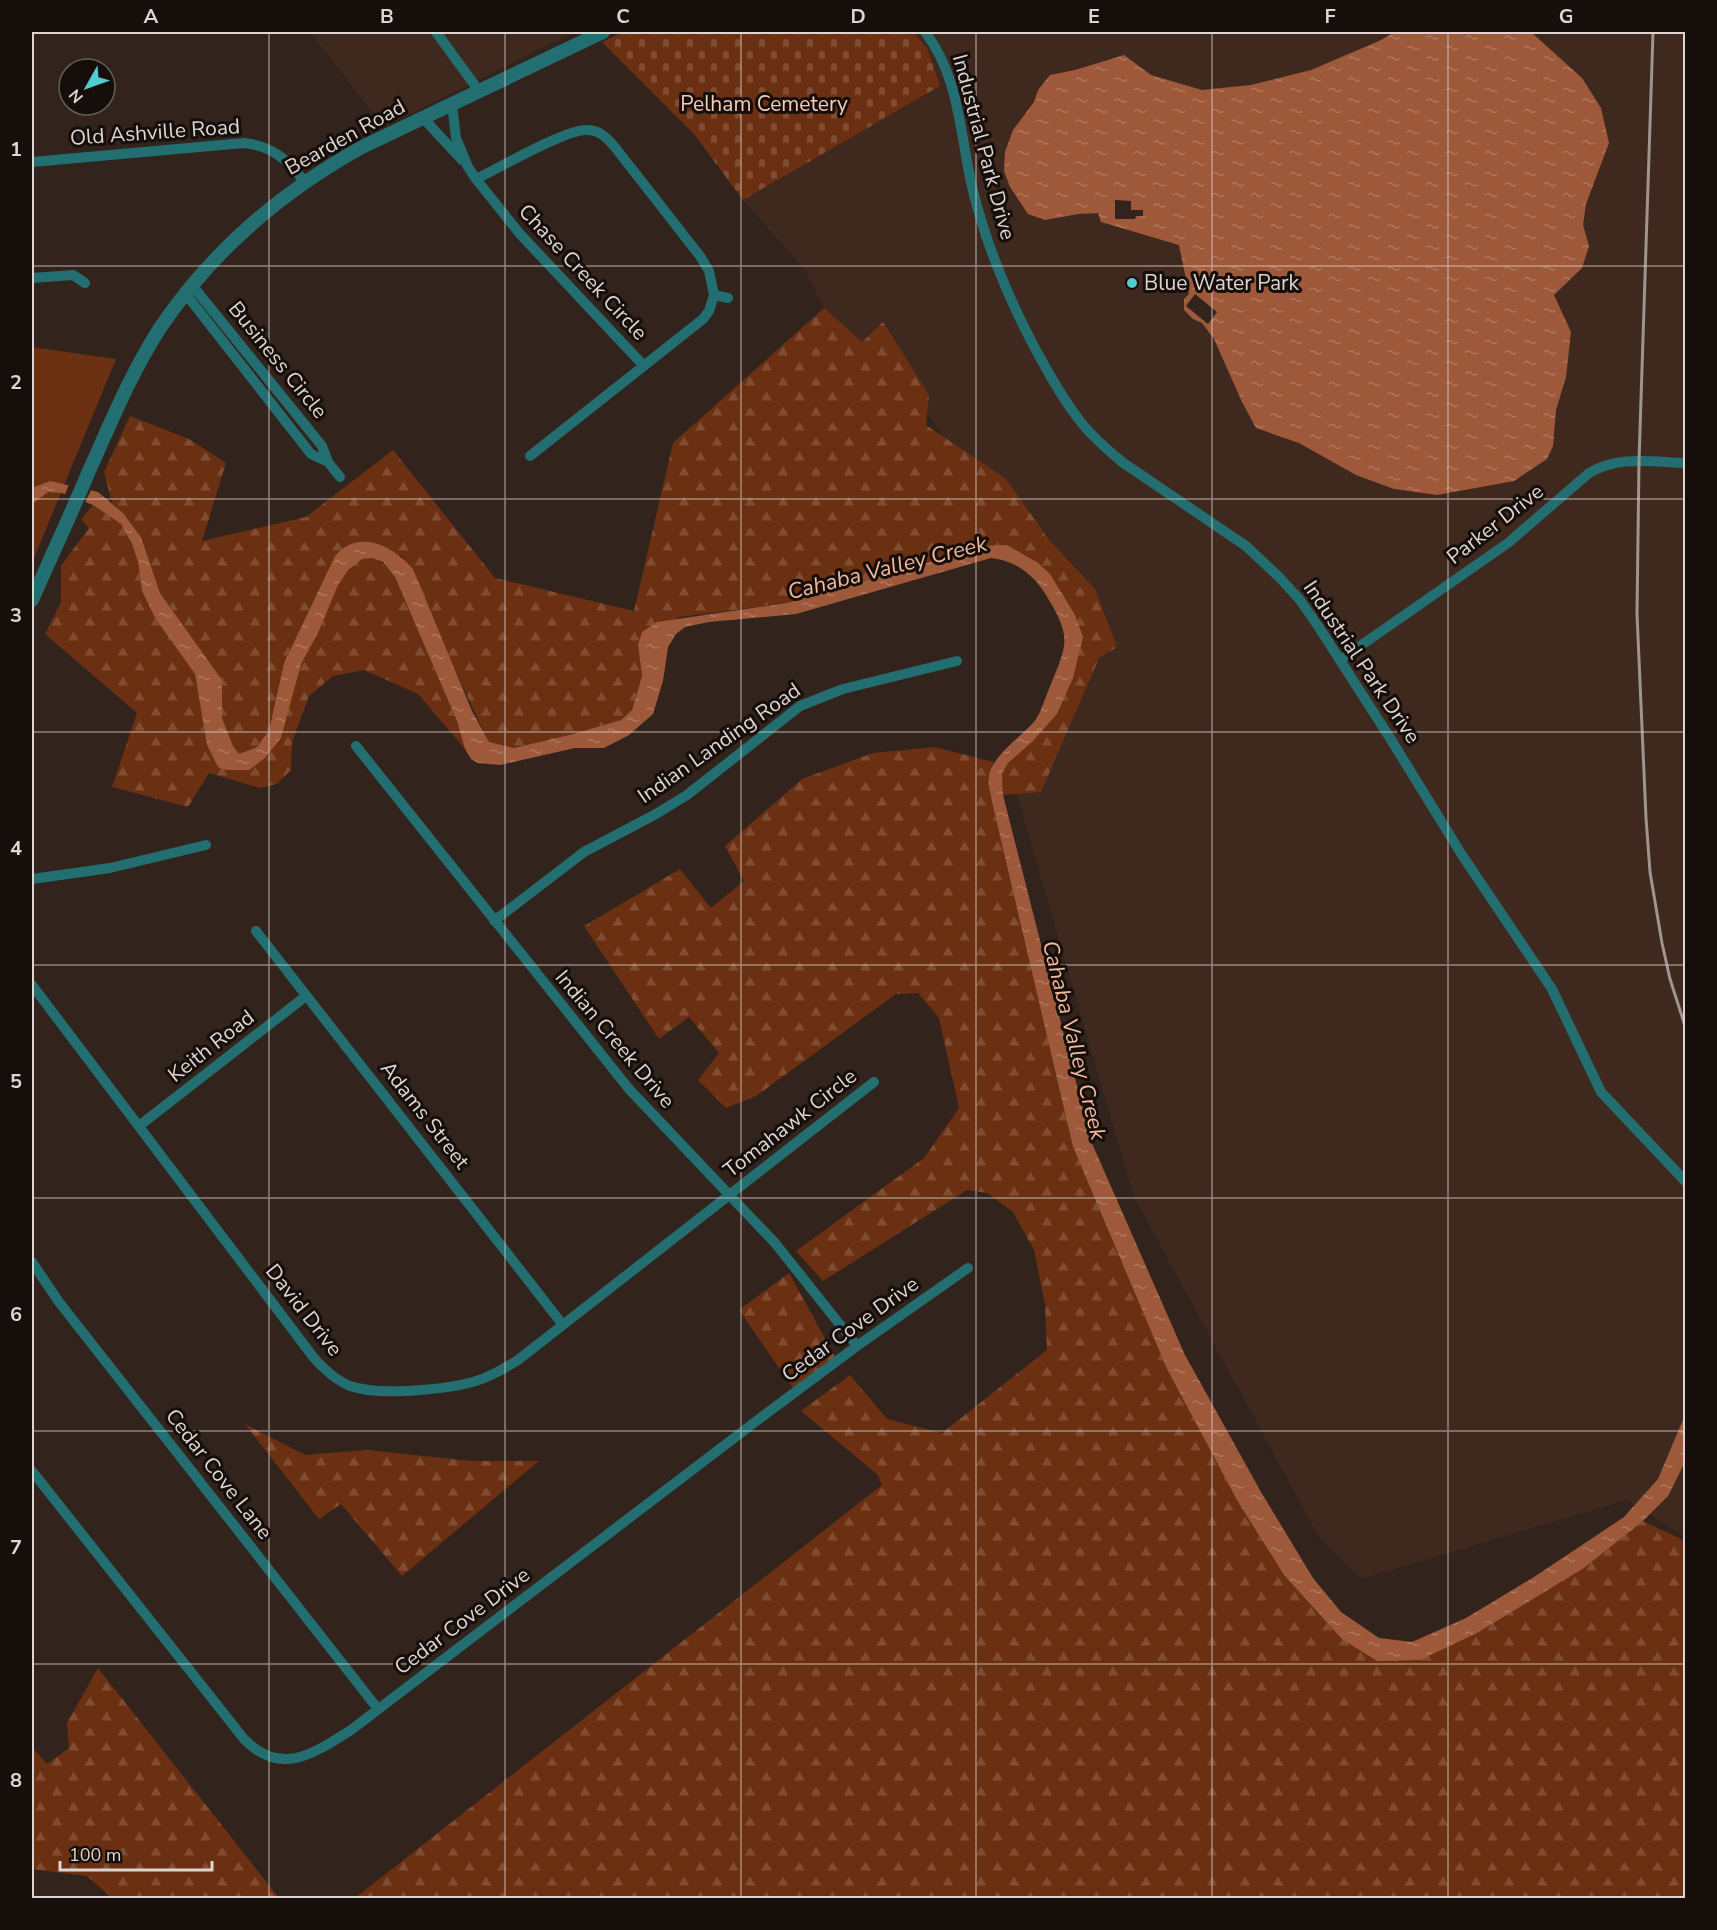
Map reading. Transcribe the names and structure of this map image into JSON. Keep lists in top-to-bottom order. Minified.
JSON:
{"streets":{"street":["Old Ashville Road","Bearden Road","Industrial Park Drive","Chase Creek Circle","Business Circle","Parker Drive","Indian Landing Road","Indian Creek Drive","Keith Road","Adams Street","Tomahawk Circle","David Drive","Cedar Cove Drive","Cedar Cove Lane"]},"crossings":[["Old Ashville Road","Bearden Road"],["Bearden Road","Chase Creek Circle"],["Bearden Road","Business Circle"],["Industrial Park Drive","Parker Drive"],["Indian Landing Road","Indian Creek Drive"],["Indian Creek Drive","Tomahawk Circle"],["Indian Creek Drive","David Drive"],["Indian Creek Drive","Cedar Cove Drive"],["Keith Road","Adams Street"],["Keith Road","David Drive"],["Adams Street","David Drive"],["Tomahawk Circle","David Drive"],["Cedar Cove Drive","Cedar Cove Lane"]],"water":["Cahaba Valley Creek"],"parks":["Pelham Cemetery"],"places":["Blue Water Park"],"scale_bar":"100 m","north":"bottom left","grid":{"columns":["A","B","C","D","E","F","G"],"rows":["1","2","3","4","5","6","7","8"]}}
